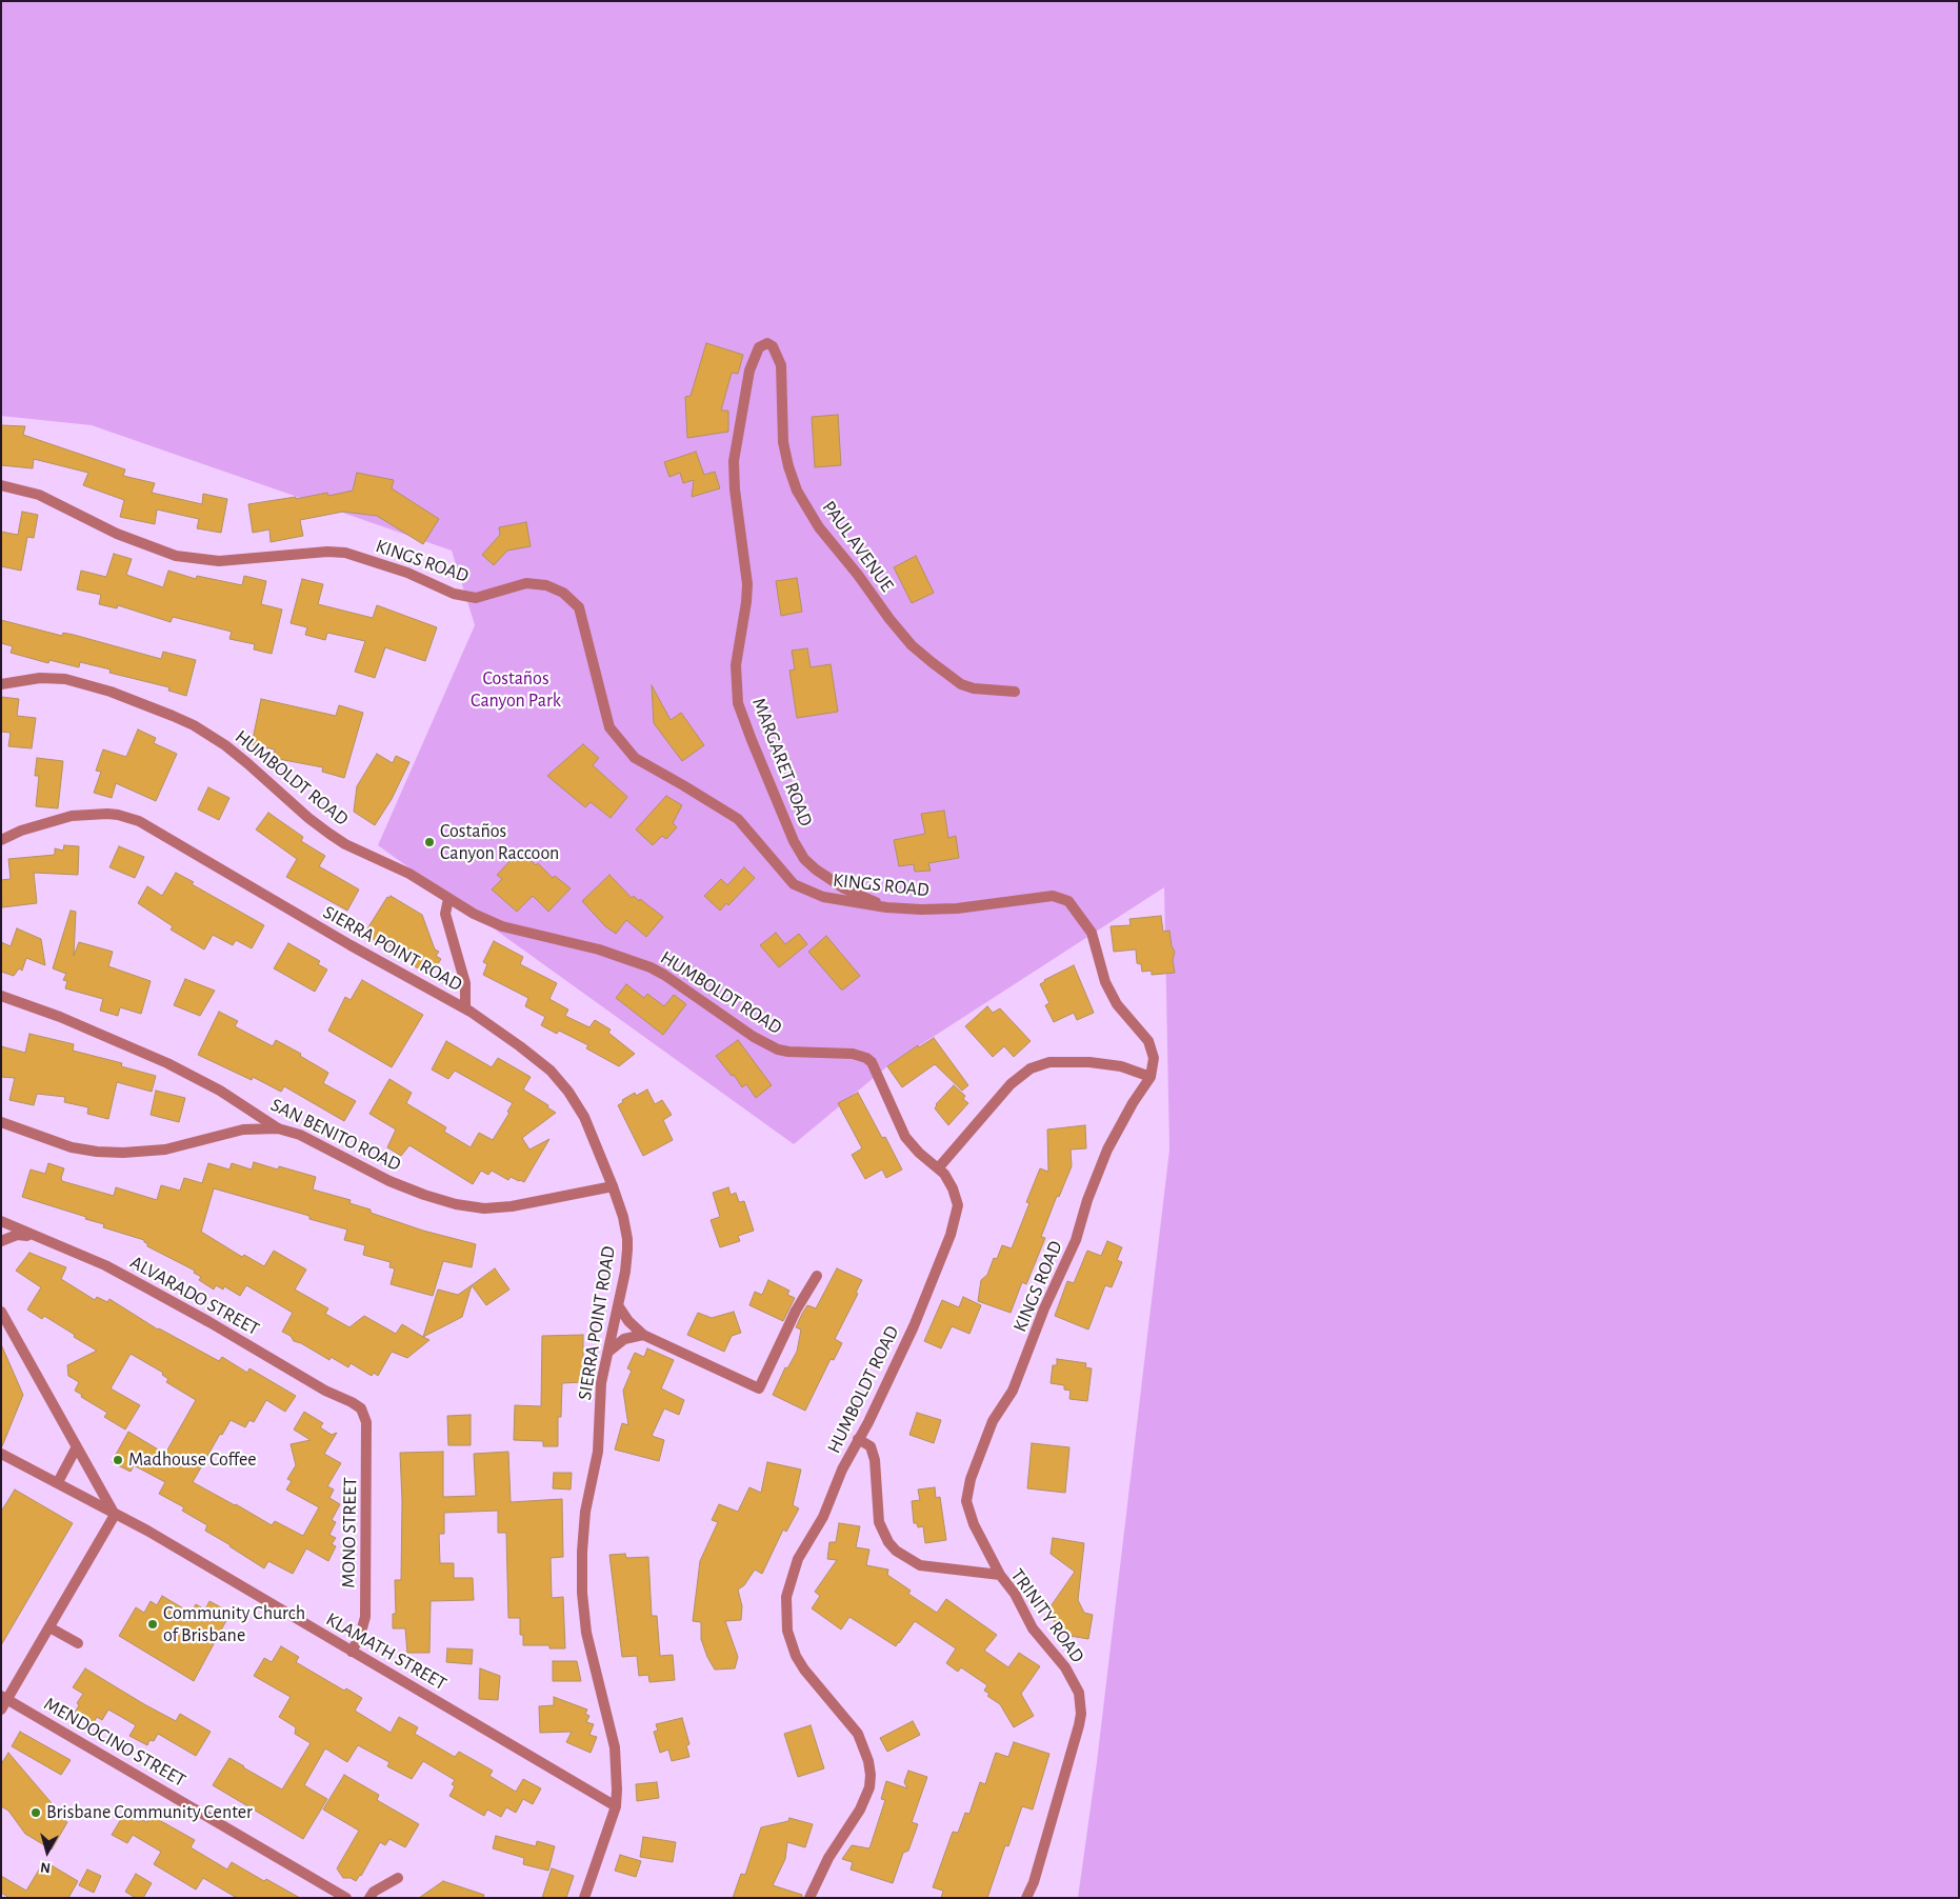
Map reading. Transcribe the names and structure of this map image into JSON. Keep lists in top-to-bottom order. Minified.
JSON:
{"streets":{"street":["PAUL AVENUE","KINGS ROAD","MARGARET ROAD","HUMBOLDT ROAD","SIERRA POINT ROAD","SAN BENITO ROAD","ALVARADO STREET","MONO STREET","TRINITY ROAD","KLAMATH STREET","MENDOCINO STREET"]},"crossings":[["PAUL AVENUE","MARGARET ROAD"],["KINGS ROAD","MARGARET ROAD"],["KINGS ROAD","TRINITY ROAD"],["HUMBOLDT ROAD","TRINITY ROAD"],["SIERRA POINT ROAD","SAN BENITO ROAD"],["SIERRA POINT ROAD","KLAMATH STREET"],["ALVARADO STREET","MONO STREET"],["MONO STREET","KLAMATH STREET"]],"parks":["Costaños Canyon Park"],"places":["Costaños Canyon Raccoon","Madhouse Coffee","Community Church of Brisbane","Brisbane Community Center"],"north":"bottom"}
